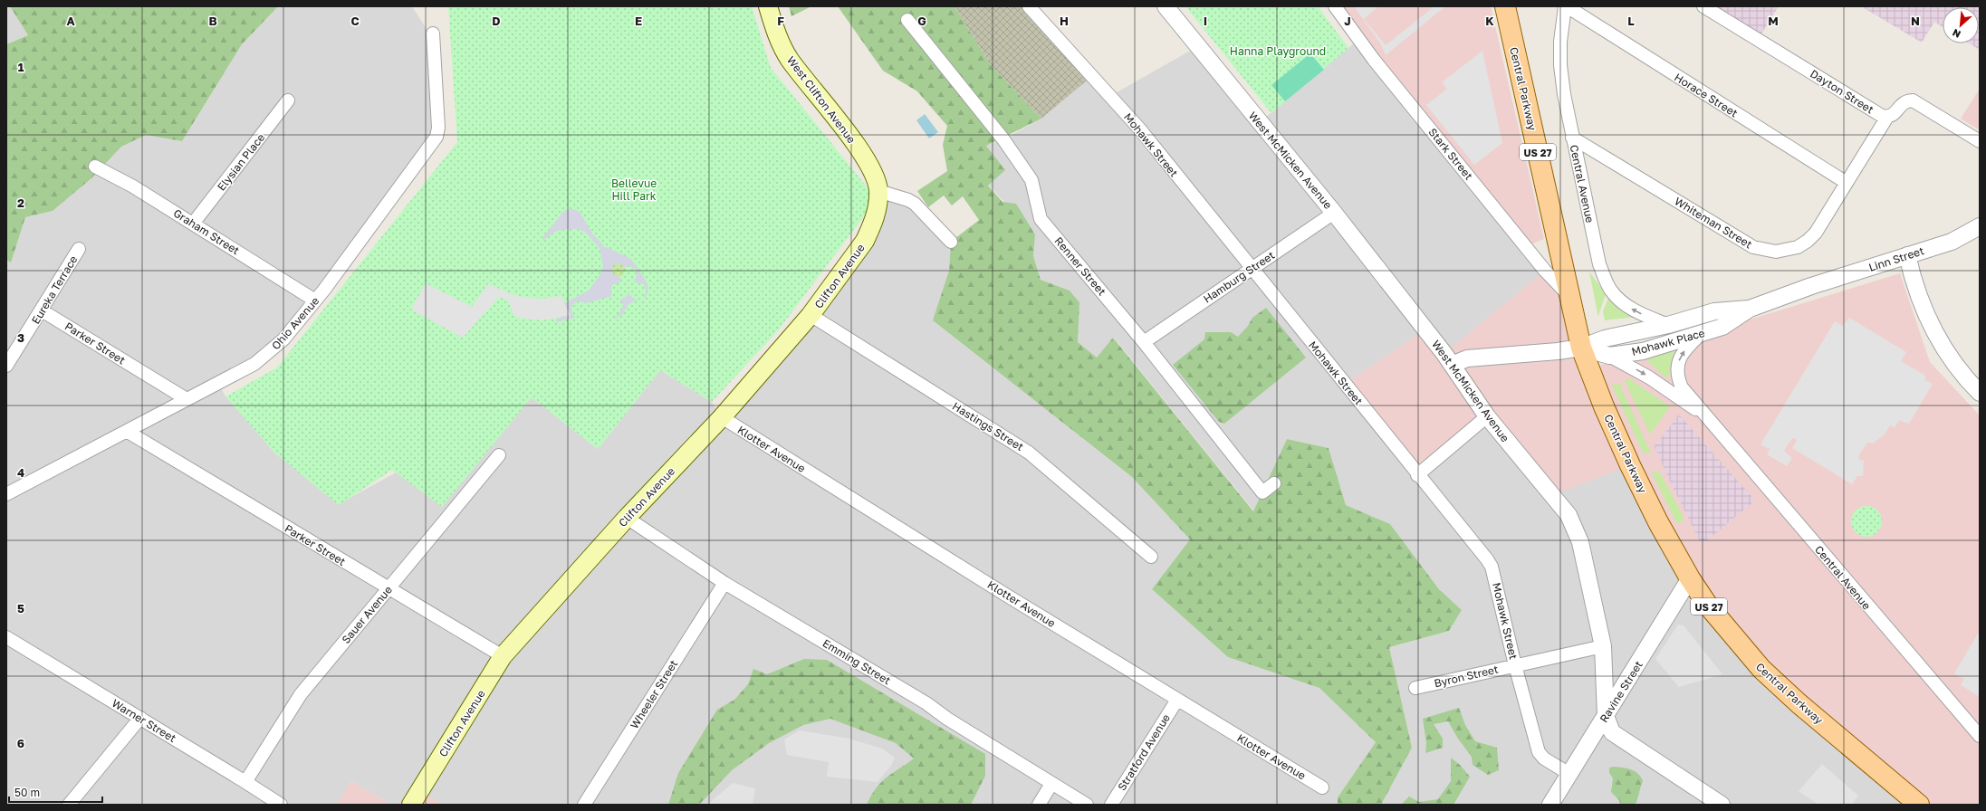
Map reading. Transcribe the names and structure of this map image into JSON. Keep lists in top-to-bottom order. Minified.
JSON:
{"streets":{"main road":["Central Parkway","West Clifton Avenue","US 27","Clifton Avenue"],"street":["Dayton Street","Horace Street","Mohawk Street","Stark Street","West McMicken Avenue","Elysian Place","Central Avenue","Whiteman Street","Graham Street","Linn Street","Renner Street","Hamburg Street","Eureka Terrace","Ohio Avenue","Mohawk Place","Parker Street","Hastings Street","Klotter Avenue","Sauer Avenue","Emming Street","Byron Street","Ravine Street","Wheeler Street","Warner Street","Stratford Avenue"]},"crossings":[["Central Parkway","Stark Street"],["Central Parkway","Mohawk Place"],["Central Parkway","Ravine Street"],["Dayton Street","Whiteman Street"],["Horace Street","Central Avenue"],["Horace Street","Whiteman Street"],["West Clifton Avenue","Clifton Avenue"],["Mohawk Street","Hamburg Street"],["Mohawk Street","Byron Street"],["Mohawk Street","Ravine Street"],["West McMicken Avenue","Hamburg Street"],["West McMicken Avenue","Mohawk Place"],["West McMicken Avenue","Byron Street"],["West McMicken Avenue","Ravine Street"],["Elysian Place","Graham Street"],["Central Avenue","Whiteman Street"],["Central Avenue","Mohawk Place"],["Graham Street","Ohio Avenue"],["Linn Street","Mohawk Place"],["Renner Street","Hamburg Street"],["Clifton Avenue","Parker Street"],["Clifton Avenue","Hastings Street"],["Clifton Avenue","Klotter Avenue"],["Clifton Avenue","Emming Street"],["Eureka Terrace","Parker Street"],["Ohio Avenue","Parker Street"],["Parker Street","Sauer Avenue"],["Klotter Avenue","Stratford Avenue"],["Sauer Avenue","Warner Street"],["Emming Street","Wheeler Street"]],"parks":["Hanna Playground","Bellevue Hill Park"],"scale_bar":"50 m","north":"bottom left","grid":{"columns":["A","B","C","D","E","F","G","H","I","J","K","L","M","N"],"rows":["1","2","3","4","5","6"]}}
